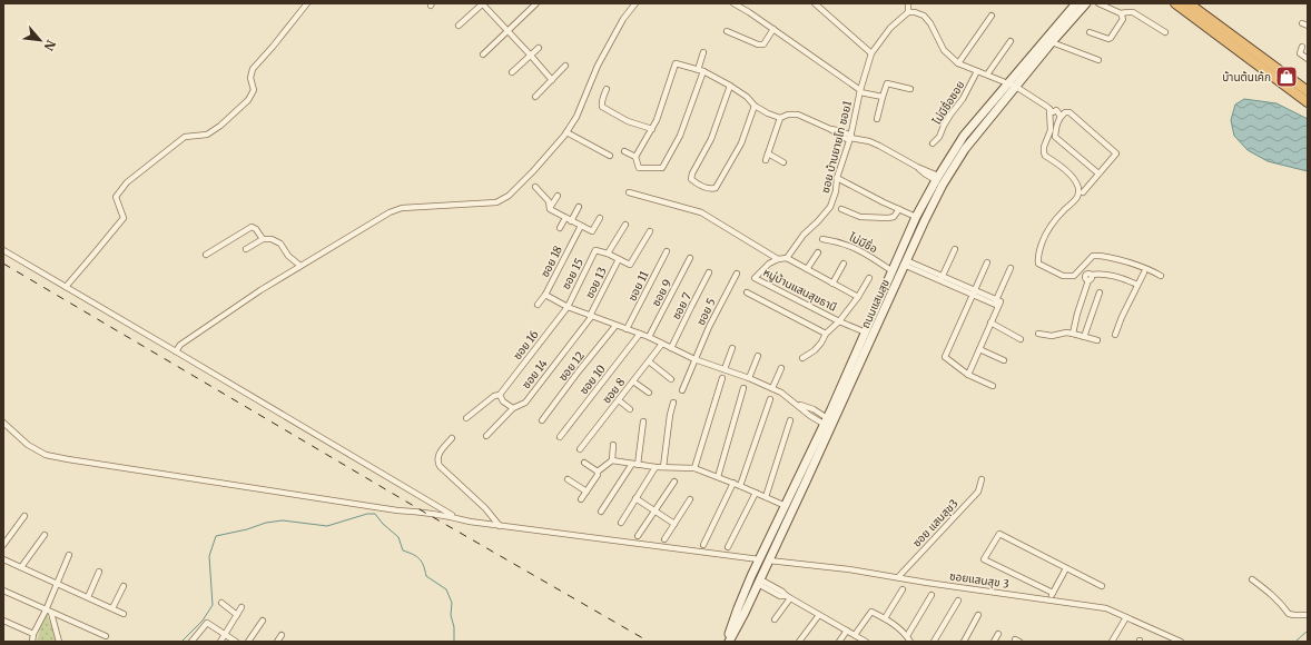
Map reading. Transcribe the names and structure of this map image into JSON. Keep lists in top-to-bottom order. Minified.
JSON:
{"streets":{"main road":["ถนนแสนสุข"],"street":["ไม่มีชื่อซอย","ซอย บ้านยายโท ซอย1","ไม่มีชื่อ","ซอย 18","ซอย 15","ซอย 13","ซอย 11","หมู่บ้านแสนสุขธานี","ซอย 9","ซอย 7","ซอย 5","ซอย 16","ซอย 12","ซอย 14","ซอย 10","ซอย 8","ซอย แสนสุข3","ซอยแสนสุข 3"]},"crossings":[["ไม่มีชื่อ","ถนนแสนสุข"],["ซอย 15","ซอย 13"],["ซอย 15","ซอย 16"],["ซอย 13","ซอย 14"],["หมู่บ้านแสนสุขธานี","ถนนแสนสุข"],["ถนนแสนสุข","ซอยแสนสุข 3"],["ซอย แสนสุข3","ซอยแสนสุข 3"]],"places":{"shop":["บ้านต้นเค้ก"]},"north":"bottom right"}
